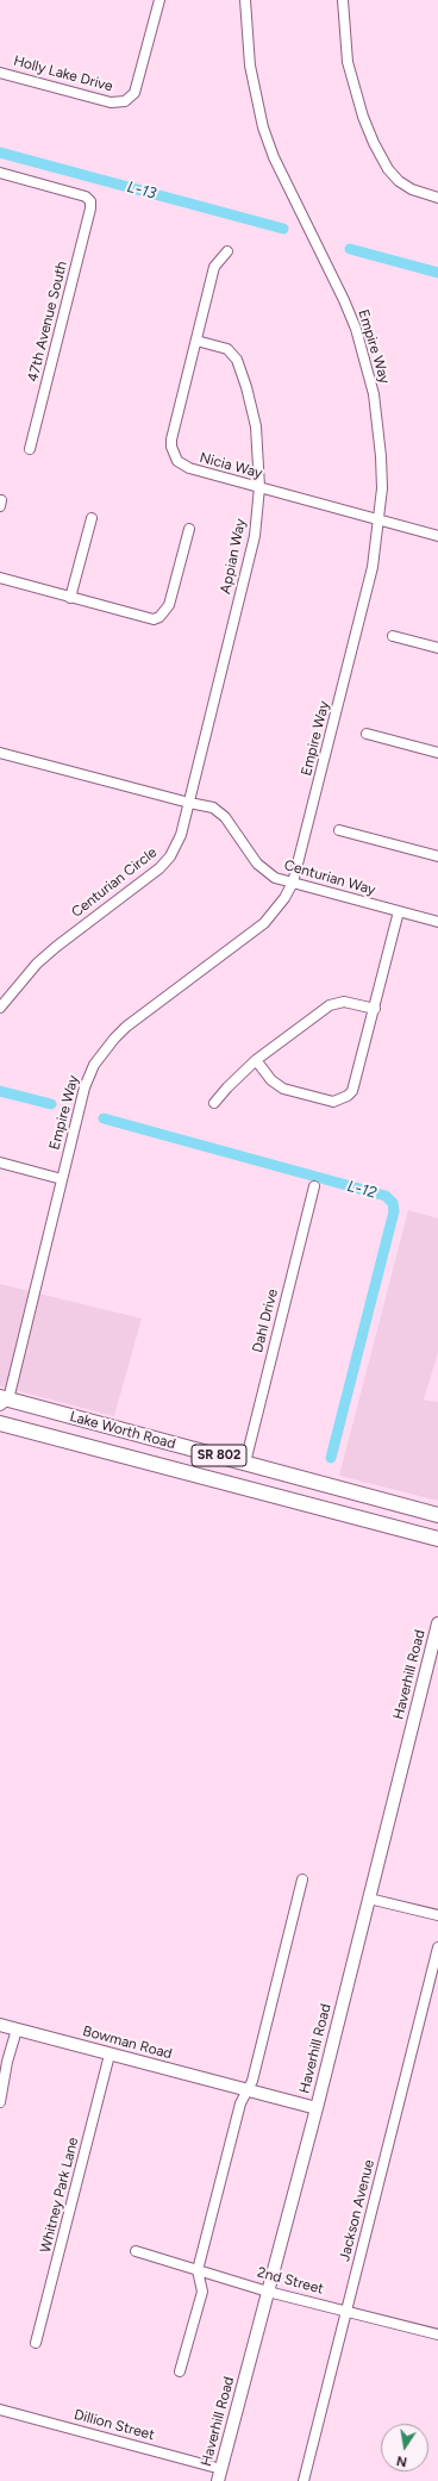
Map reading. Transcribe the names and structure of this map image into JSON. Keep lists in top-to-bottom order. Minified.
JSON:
{"streets":{"main road":["Lake Worth Road","SR 802"],"street":["Holly Lake Drive","47th Avenue South","Empire Way","Nicia Way","Appian Way","Centurian Way","Centurian Circle","Dahl Drive","Haverhill Road","Bowman Road","Whitney Park Lane","Jackson Avenue","2nd Street","Dillion Street"]},"crossings":[["Empire Way","Nicia Way"],["Empire Way","Centurian Way"],["Empire Way","Lake Worth Road"],["Nicia Way","Appian Way"],["Appian Way","Centurian Way"],["Appian Way","Centurian Circle"],["Centurian Way","Centurian Circle"],["Dahl Drive","Lake Worth Road"],["Haverhill Road","Bowman Road"],["Haverhill Road","2nd Street"],["Haverhill Road","Dillion Street"],["Bowman Road","Whitney Park Lane"],["Jackson Avenue","2nd Street"]],"water":["L-13","L-12"],"north":"bottom"}
